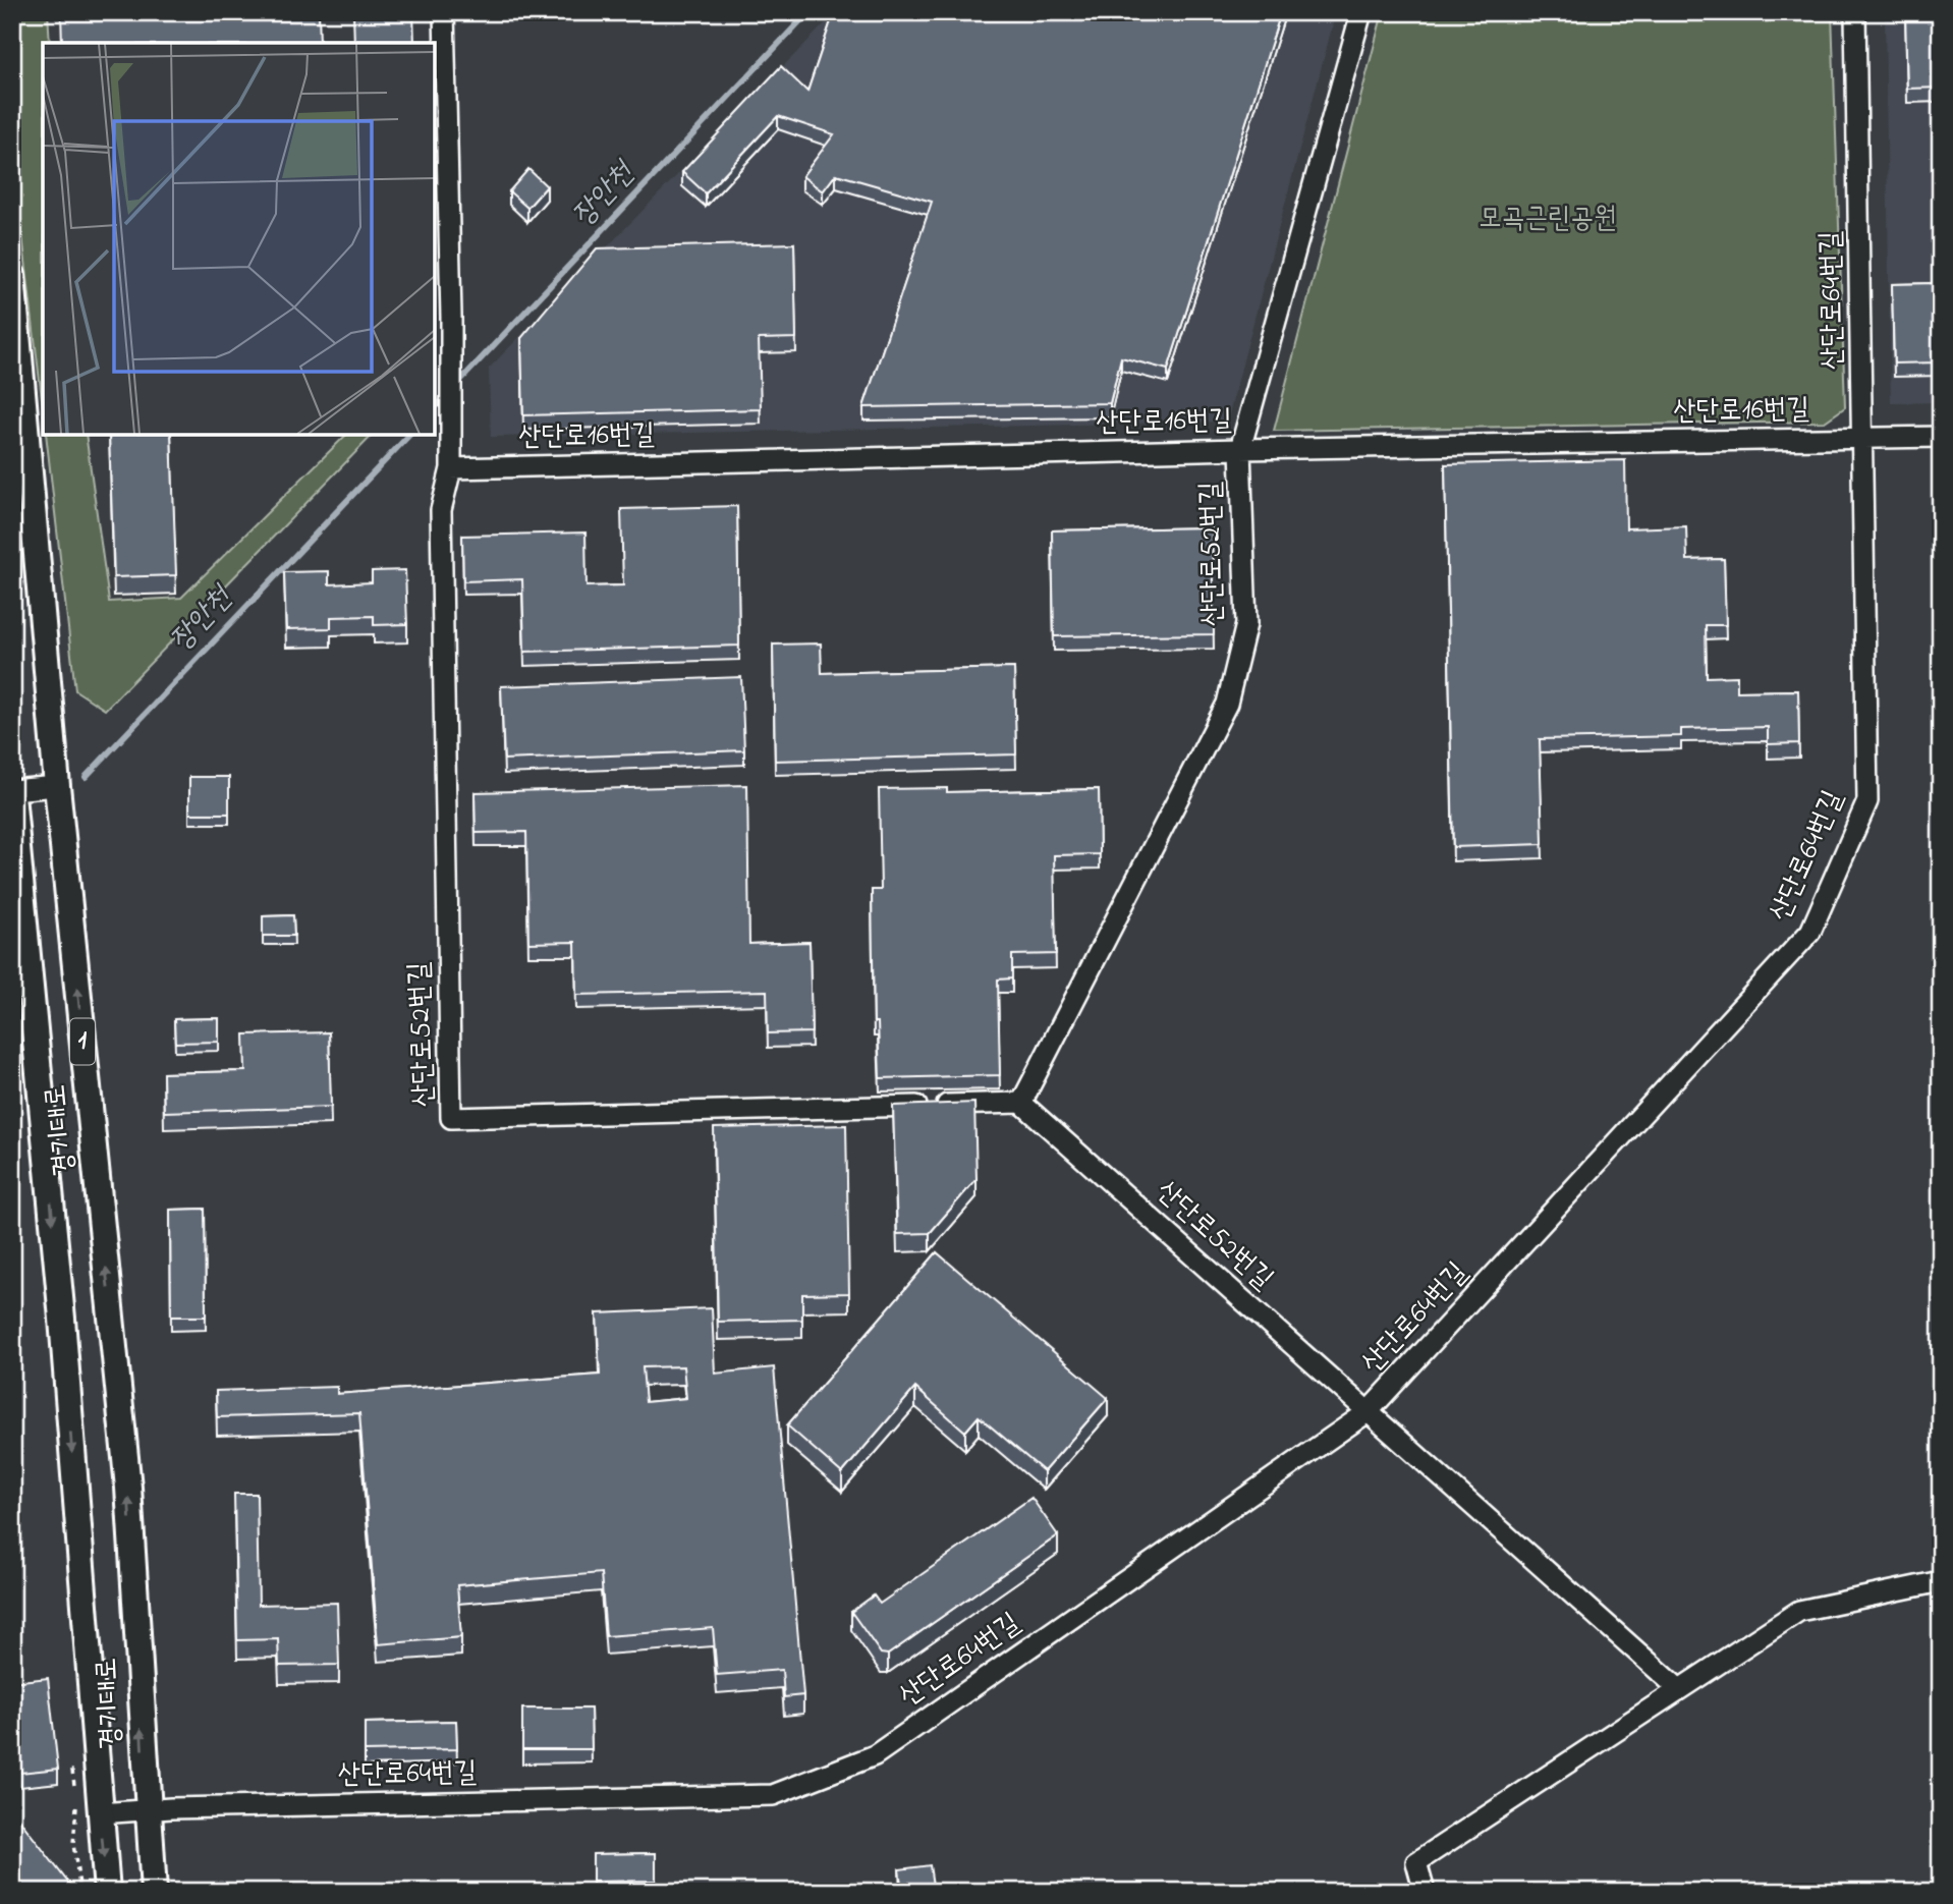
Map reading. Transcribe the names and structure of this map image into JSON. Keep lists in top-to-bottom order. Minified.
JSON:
{"streets":{"main road":["1","경기대로"],"street":["산단로64번길","산단로16번길","산단로52번길"]},"crossings":[["산단로64번길","산단로16번길"],["산단로64번길","산단로52번길"],["산단로64번길","경기대로"],["산단로16번길","산단로52번길"]],"water":["장안천"],"parks":["모곡근린공원"]}
